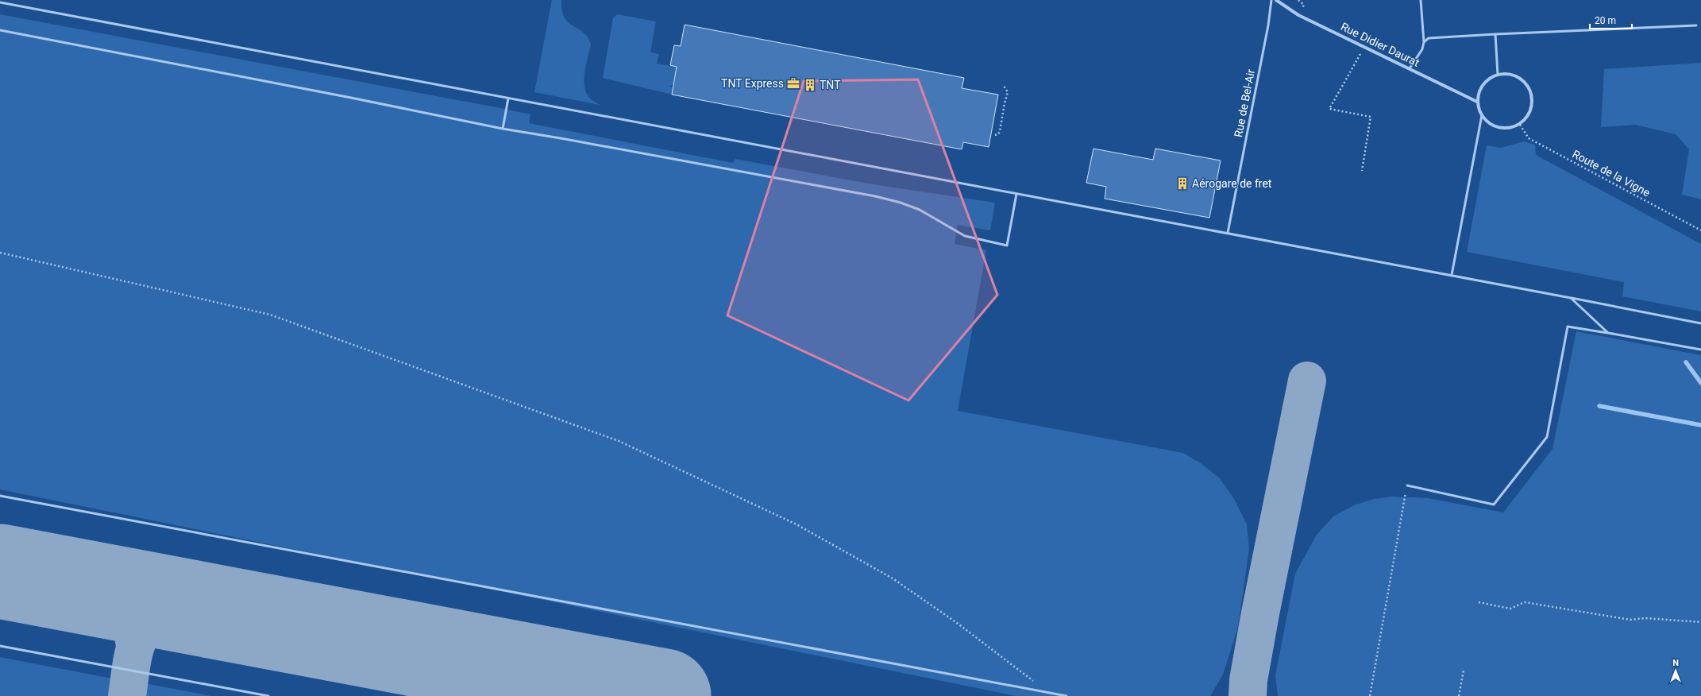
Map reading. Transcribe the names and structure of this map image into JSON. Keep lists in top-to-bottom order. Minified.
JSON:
{"streets":{"street":["Rue Didier Daurat"],"lane":["Rue de Bel-Air"],"path":["Route de la Vigne"]},"crossings":[["Rue Didier Daurat","Route de la Vigne"]],"places":{"office":["TNT Express"],"building":["TNT","Aérogare de fret"]},"scale_bar":"20 m","north":"top"}
